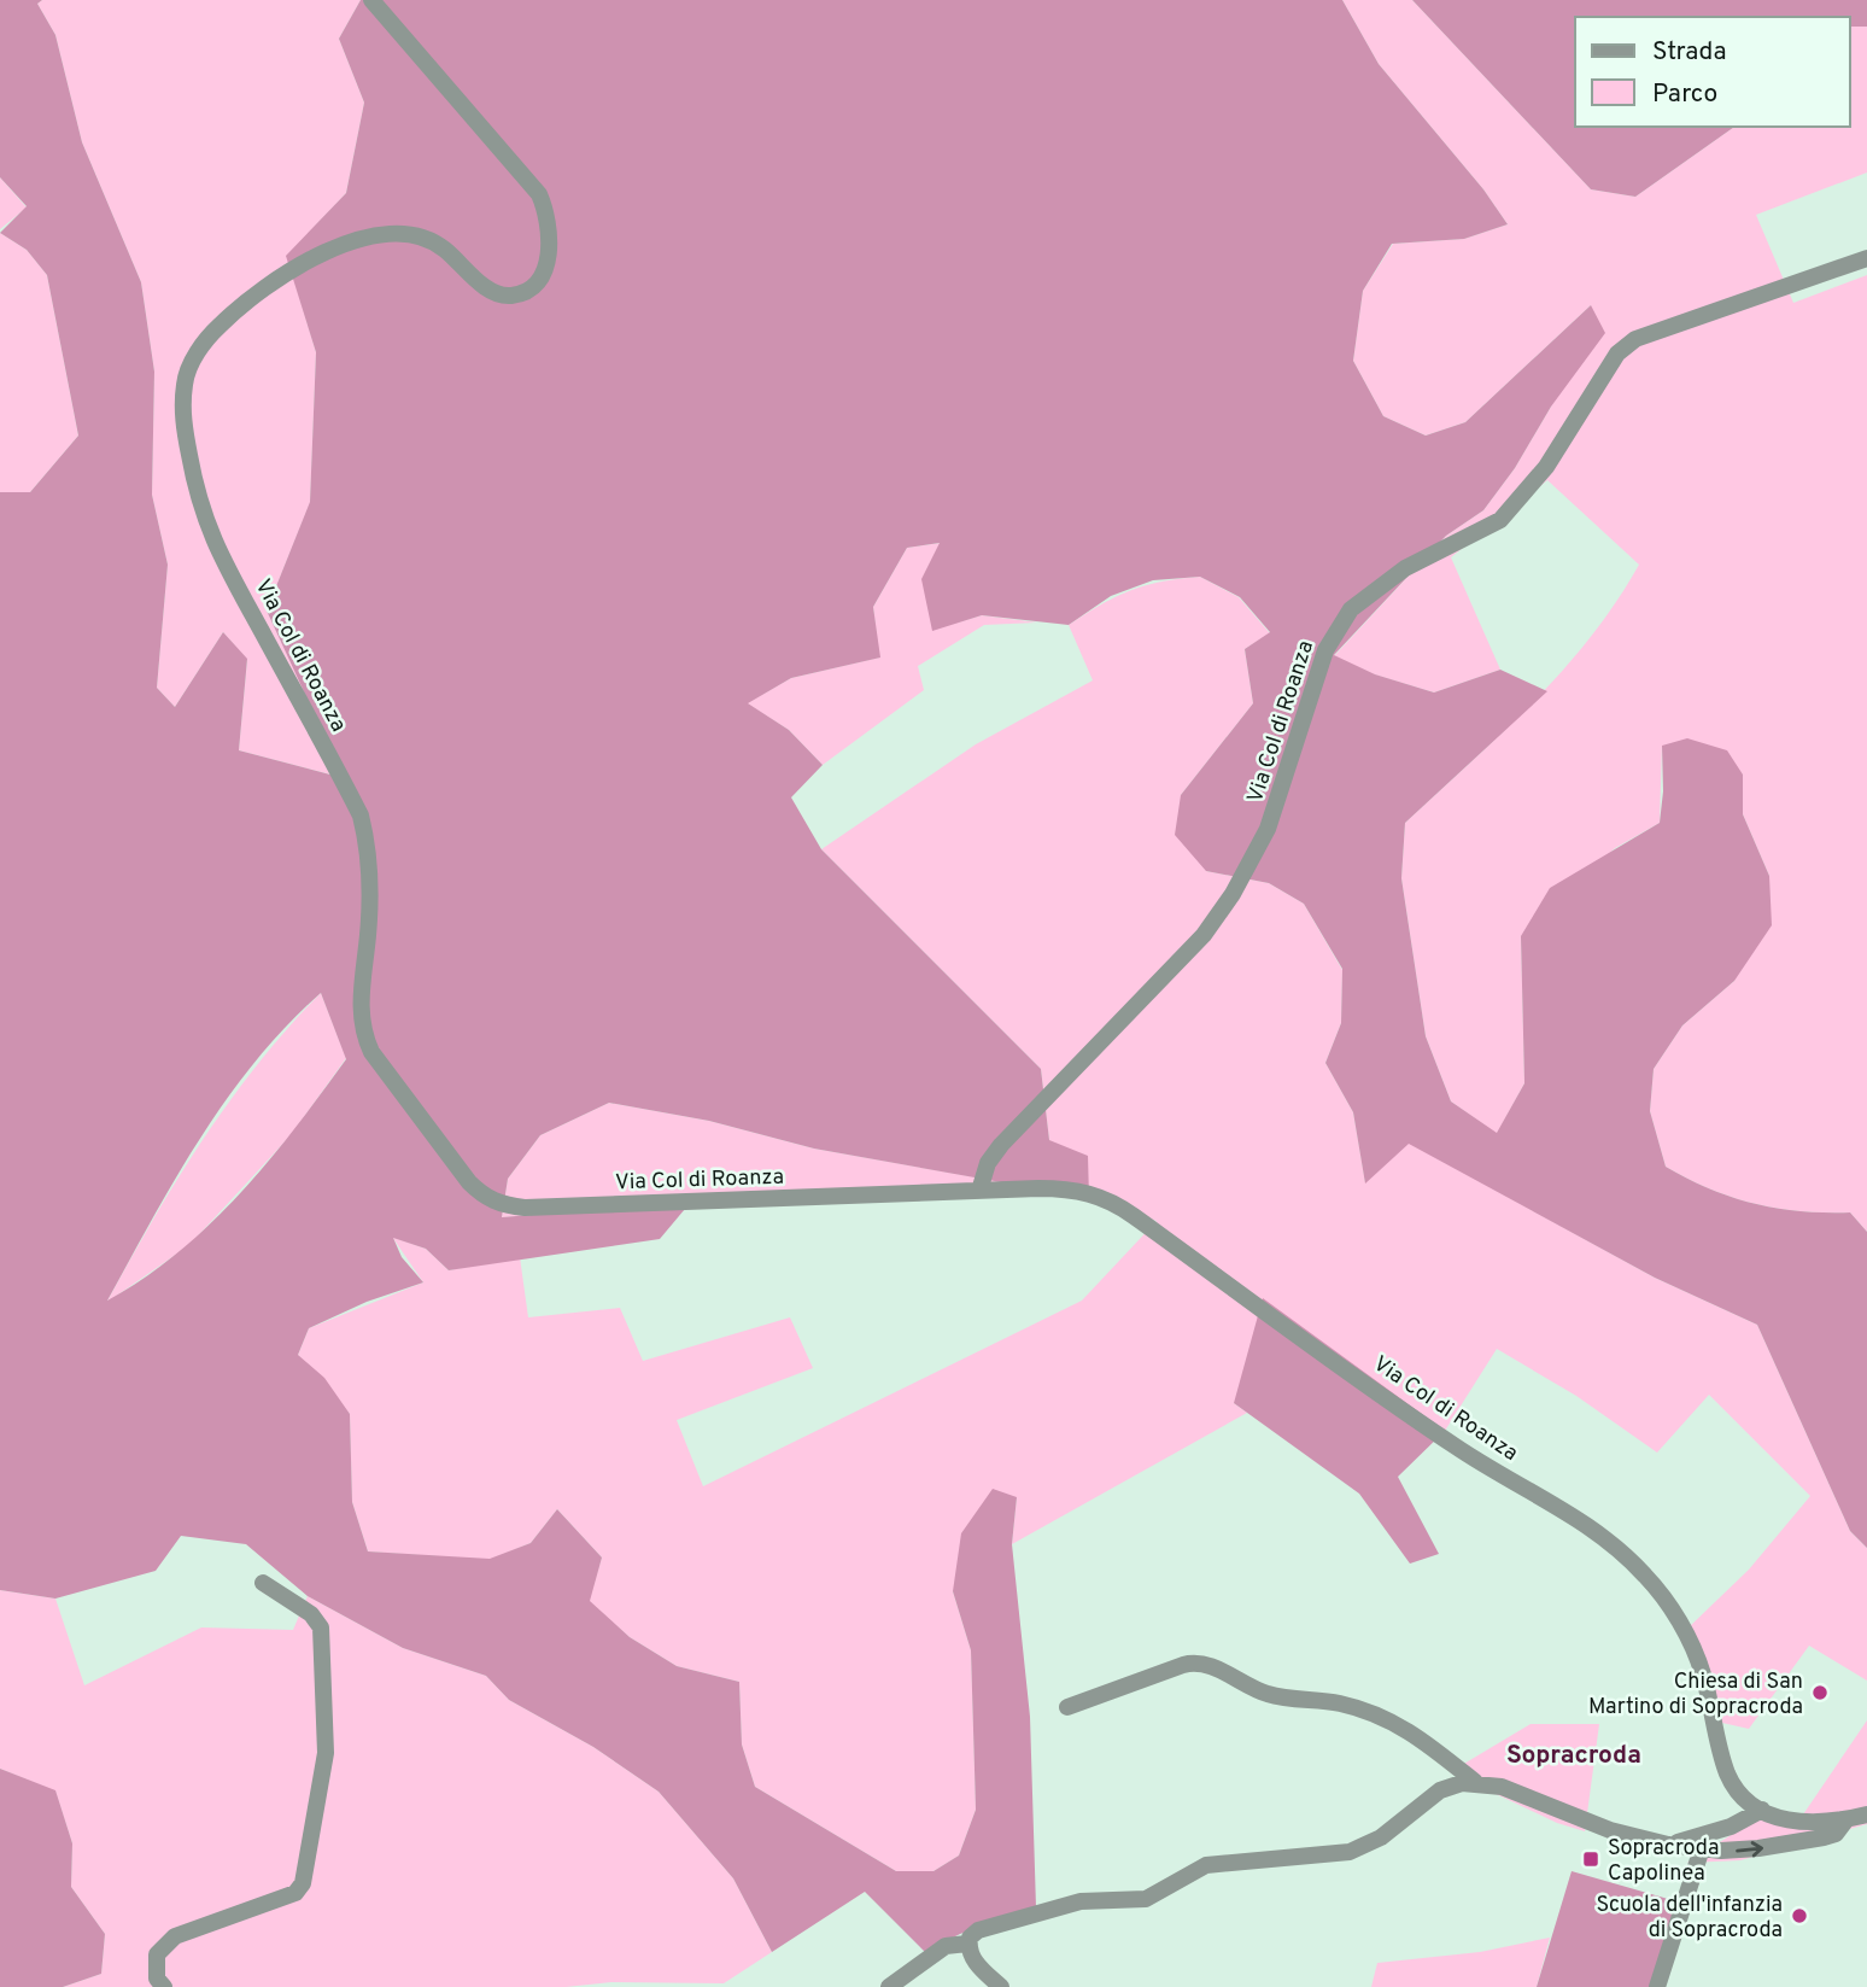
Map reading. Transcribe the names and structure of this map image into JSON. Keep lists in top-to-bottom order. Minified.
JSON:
{"streets":{"street":["Via Col di Roanza"]},"districts":["Sopracroda"],"places":{"other":["Chiesa di San Martino di Sopracroda","Scuola dell'infanzia di Sopracroda"],"transit":["Sopracroda Capolinea"]},"legend":["Strada","Parco"]}
